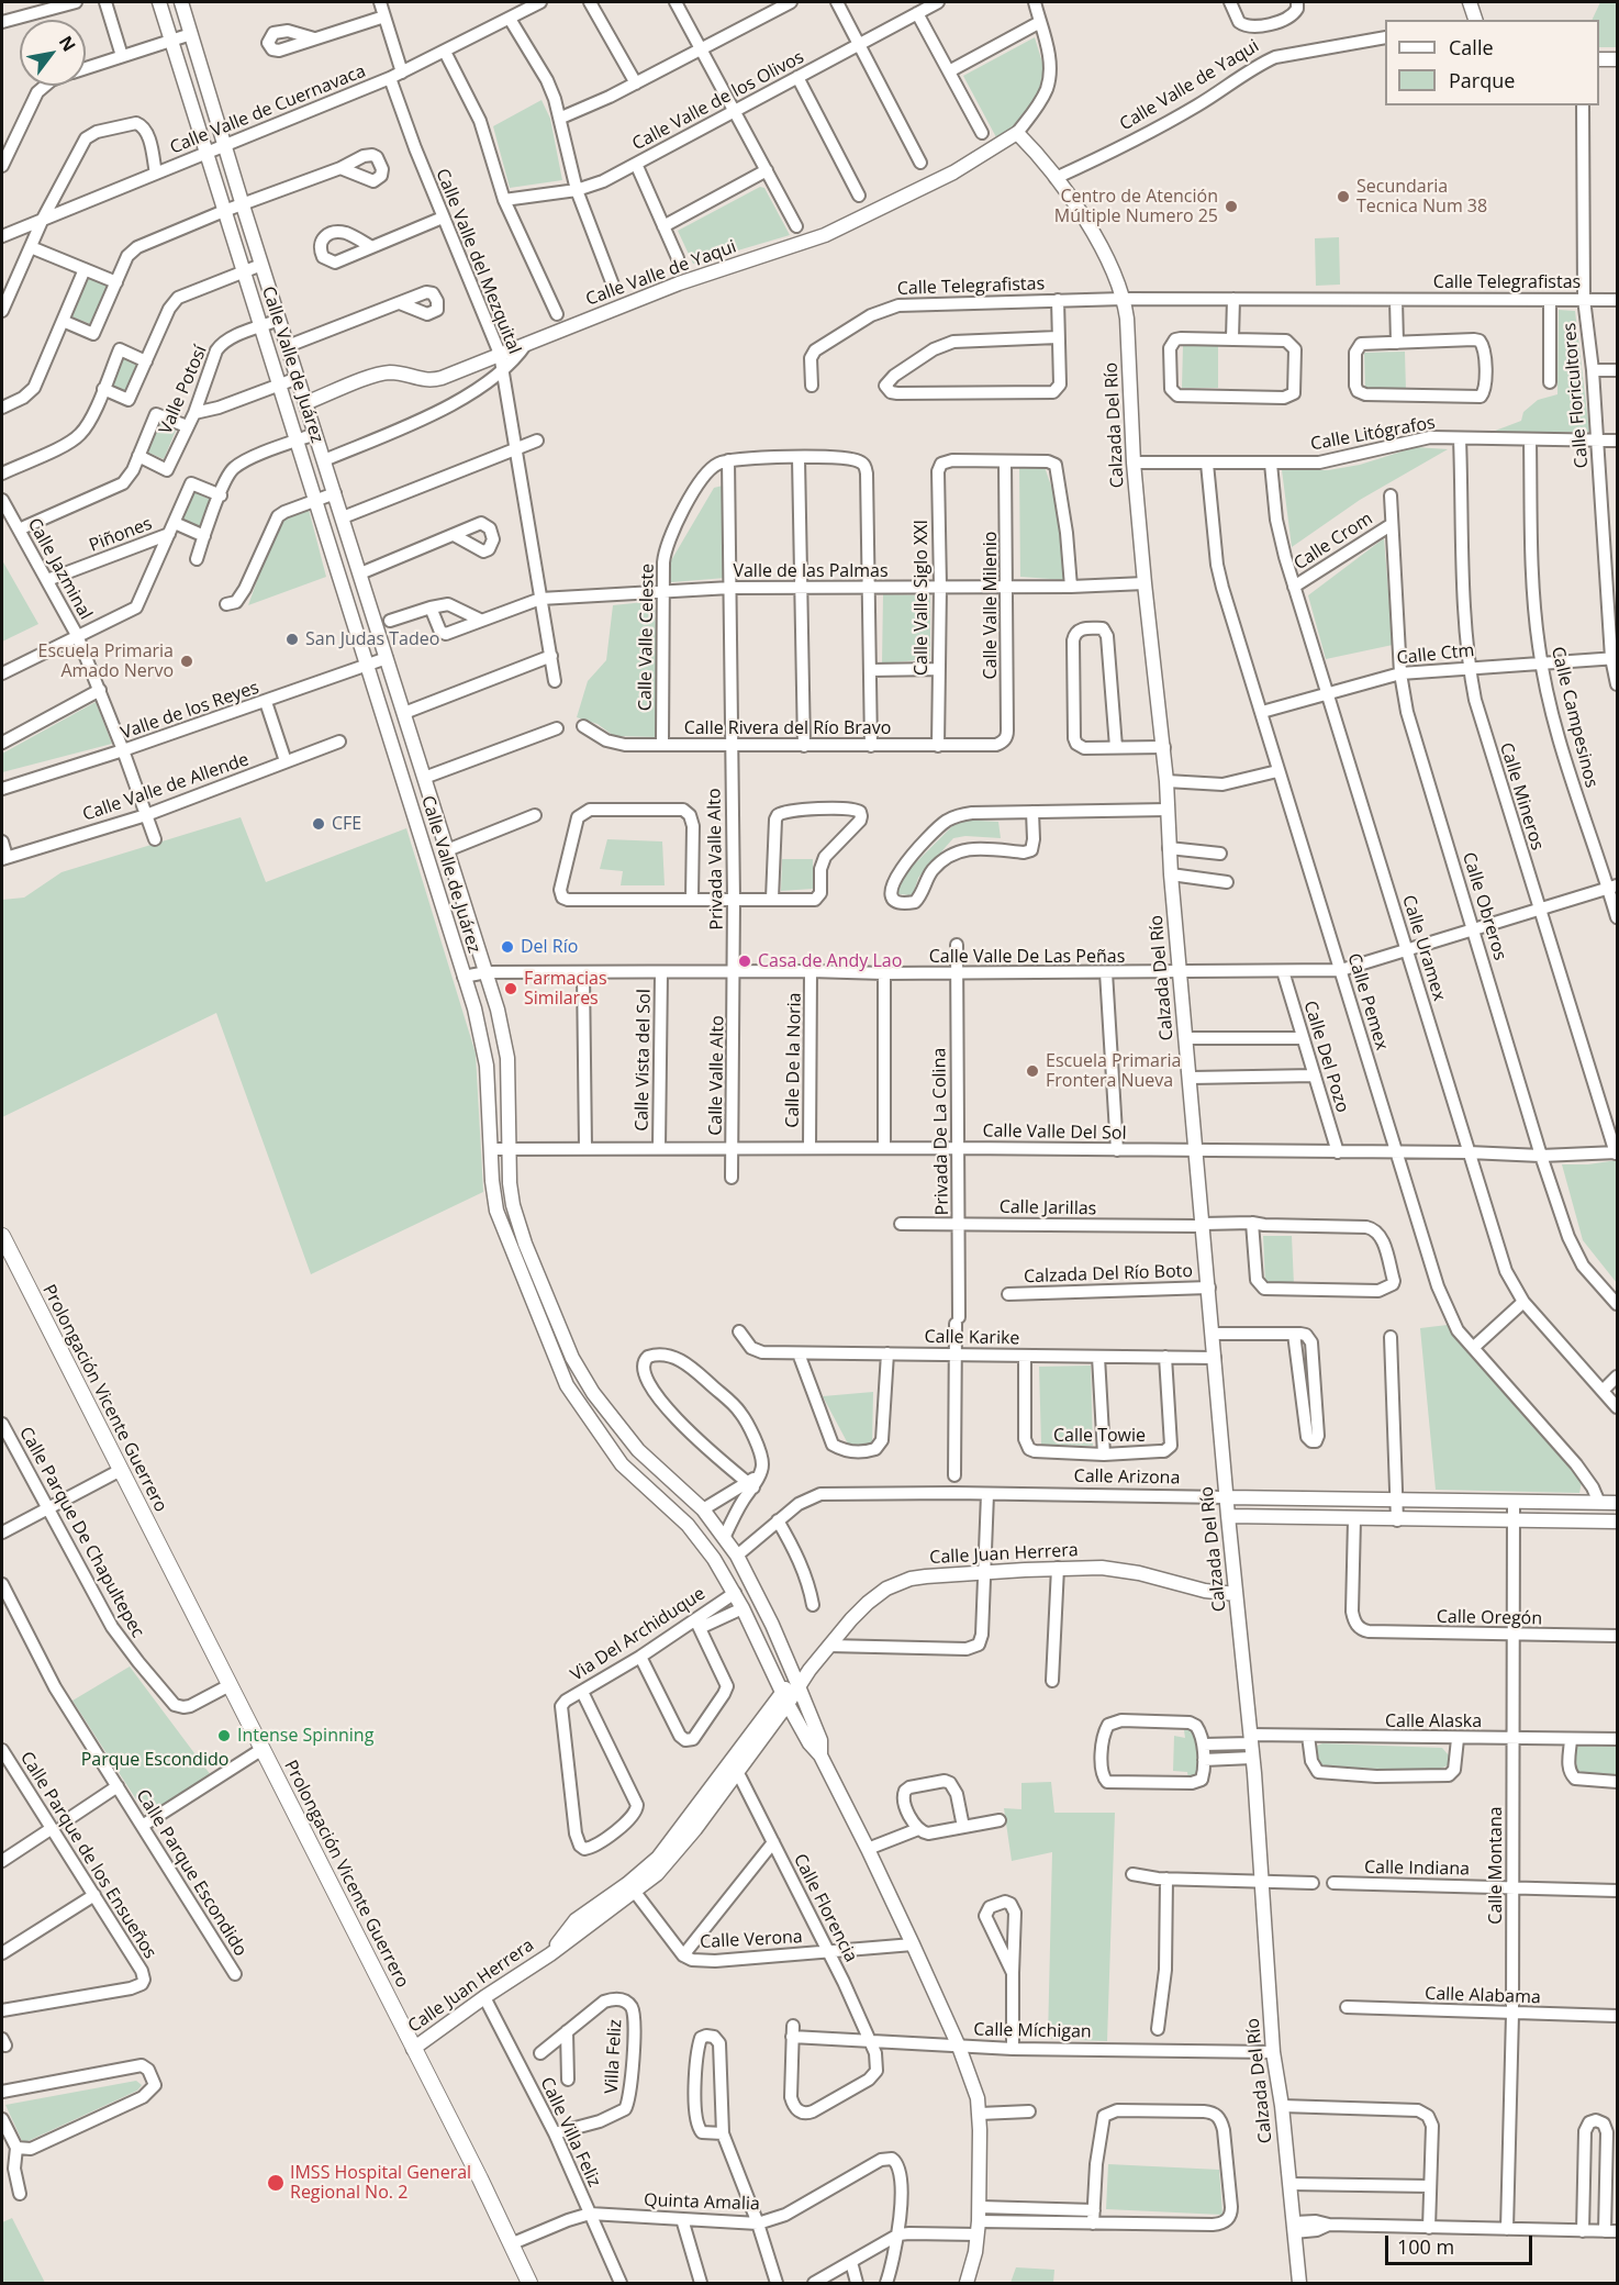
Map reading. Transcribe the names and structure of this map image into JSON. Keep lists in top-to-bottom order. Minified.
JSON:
{"streets":{"main road":["Prolongación Vicente Guerrero"],"street":["Calle Valle de Yaqui","Calle Valle de los Olivos","Calle Valle de Cuernavaca","Calle Valle del Mezquital","Calle Telegrafistas","Calle Valle de Juárez","Valle Potosí","Calle Floricultores","Calzada Del Río","Calle Litógrafos","Piñones","Calle Crom","Calle Jazminal","Valle de las Palmas","Calle Valle Siglo XXI","Calle Valle Milenio","Calle Valle Celeste","Calle Ctm","Valle de los Reyes","Calle Campesinos","Calle Rivera del Río Bravo","Calle Valle de Allende","Calle Mineros","Privada Valle Alto","Calle Obreros","Calle Uramex","Calle Valle De Las Peñas","Calle Pemex","Calle Del Pozo","Calle Vista del Sol","Calle De la Noria","Calle Valle Alto","Privada De La Colina","Calle Valle Del Sol","Calle Jarillas","Calzada Del Río Boto","Calle Karike","Calle Towie","Calle Arizona","Calle Parque De Chapultepec","Calle Juan Herrera","Calle Oregón","Via Del Archiduque","Calle Alaska","Calle Parque de los Ensueños","Calle Montana","Calle Indiana","Calle Parque Escondido","Calle Florencia","Calle Verona","Calle Alabama","Calle Míchigan","Villa Feliz","Calle Villa Feliz","Quinta Amalia"]},"crossings":[["Calle Valle de Yaqui","Calle Valle del Mezquital"],["Calle Valle de Yaqui","Calle Valle de Juárez"],["Calle Valle de Yaqui","Calzada Del Río"],["Calle Valle de Cuernavaca","Calle Valle del Mezquital"],["Calle Valle de Cuernavaca","Calle Valle de Juárez"],["Calle Valle del Mezquital","Valle de las Palmas"],["Calle Telegrafistas","Calle Floricultores"],["Calle Telegrafistas","Calzada Del Río"],["Calle Valle de Juárez","Valle Potosí"],["Calle Valle de Juárez","Valle de los Reyes"],["Calle Valle de Juárez","Calle Valle De Las Peñas"],["Calle Valle de Juárez","Calle Valle Del Sol"],["Calle Valle de Juárez","Calle Arizona"],["Calle Valle de Juárez","Calle Juan Herrera"],["Calle Valle de Juárez","Via Del Archiduque"],["Calle Floricultores","Calle Litógrafos"],["Calle Floricultores","Calle Ctm"],["Calzada Del Río","Calle Litógrafos"],["Calzada Del Río","Valle de las Palmas"],["Calzada Del Río","Calle Valle De Las Peñas"],["Calzada Del Río","Calle Valle Del Sol"],["Calzada Del Río","Calle Jarillas"],["Calzada Del Río","Calzada Del Río Boto"],["Calzada Del Río","Calle Karike"],["Calzada Del Río","Calle Arizona"],["Calzada Del Río","Calle Juan Herrera"],["Calzada Del Río","Calle Alaska"],["Calzada Del Río","Calle Míchigan"],["Calle Litógrafos","Calle Campesinos"],["Calle Litógrafos","Calle Mineros"],["Calle Litógrafos","Calle Uramex"],["Calle Litógrafos","Calle Pemex"],["Piñones","Calle Jazminal"],["Calle Crom","Calle Obreros"],["Calle Crom","Calle Uramex"],["Calle Jazminal","Valle de los Reyes"],["Calle Jazminal","Calle Valle de Allende"],["Valle de las Palmas","Calle Valle Siglo XXI"],["Valle de las Palmas","Calle Valle Milenio"],["Valle de las Palmas","Calle Valle Celeste"],["Calle Valle Siglo XXI","Calle Valle Milenio"],["Calle Valle Siglo XXI","Calle Rivera del Río Bravo"],["Calle Valle Milenio","Calle Rivera del Río Bravo"],["Calle Valle Celeste","Calle Rivera del Río Bravo"],["Calle Ctm","Calle Campesinos"],["Calle Ctm","Calle Mineros"],["Calle Ctm","Calle Obreros"],["Calle Ctm","Calle Uramex"],["Calle Ctm","Calle Pemex"],["Calle Campesinos","Calle Valle De Las Peñas"],["Calle Rivera del Río Bravo","Privada Valle Alto"],["Calle Mineros","Calle Valle De Las Peñas"],["Calle Mineros","Calle Valle Del Sol"],["Privada Valle Alto","Calle Valle De Las Peñas"],["Privada Valle Alto","Calle Valle Alto"],["Calle Obreros","Calle Valle De Las Peñas"],["Calle Obreros","Calle Valle Del Sol"],["Calle Uramex","Calle Valle De Las Peñas"],["Calle Uramex","Calle Valle Del Sol"],["Calle Valle De Las Peñas","Calle Pemex"],["Calle Valle De Las Peñas","Calle Del Pozo"],["Calle Valle De Las Peñas","Calle Vista del Sol"],["Calle Valle De Las Peñas","Calle De la Noria"],["Calle Valle De Las Peñas","Calle Valle Alto"],["Calle Valle De Las Peñas","Privada De La Colina"],["Calle Pemex","Calle Valle Del Sol"],["Calle Pemex","Calle Arizona"],["Calle Del Pozo","Calle Valle Del Sol"],["Calle Vista del Sol","Calle Valle Del Sol"],["Calle De la Noria","Calle Valle Del Sol"],["Calle Valle Alto","Calle Valle Del Sol"],["Privada De La Colina","Calle Valle Del Sol"],["Privada De La Colina","Calle Jarillas"],["Privada De La Colina","Calle Karike"],["Calle Karike","Calle Towie"],["Prolongación Vicente Guerrero","Calle Parque De Chapultepec"],["Prolongación Vicente Guerrero","Calle Juan Herrera"],["Prolongación Vicente Guerrero","Quinta Amalia"],["Calle Arizona","Calle Montana"],["Calle Juan Herrera","Calle Florencia"],["Calle Juan Herrera","Calle Verona"],["Calle Juan Herrera","Calle Villa Feliz"],["Calle Oregón","Calle Montana"],["Calle Alaska","Calle Montana"],["Calle Montana","Calle Indiana"],["Calle Montana","Calle Alabama"],["Calle Florencia","Calle Verona"],["Calle Florencia","Calle Míchigan"],["Villa Feliz","Calle Villa Feliz"],["Calle Villa Feliz","Quinta Amalia"]],"parks":["Parque Escondido"],"places":["Secundaria Tecnica Num 38","Centro de Atención Múltiple Numero 25","San Judas Tadeo","Escuela Primaria Amado Nervo","CFE","Del Río","Casa de Andy Lao","Farmacias Similares","Escuela Primaria Frontera Nueva","Intense Spinning","IMSS Hospital General Regional No. 2"],"legend":["Calle","Parque"],"scale_bar":"100 m","north":"top right"}
